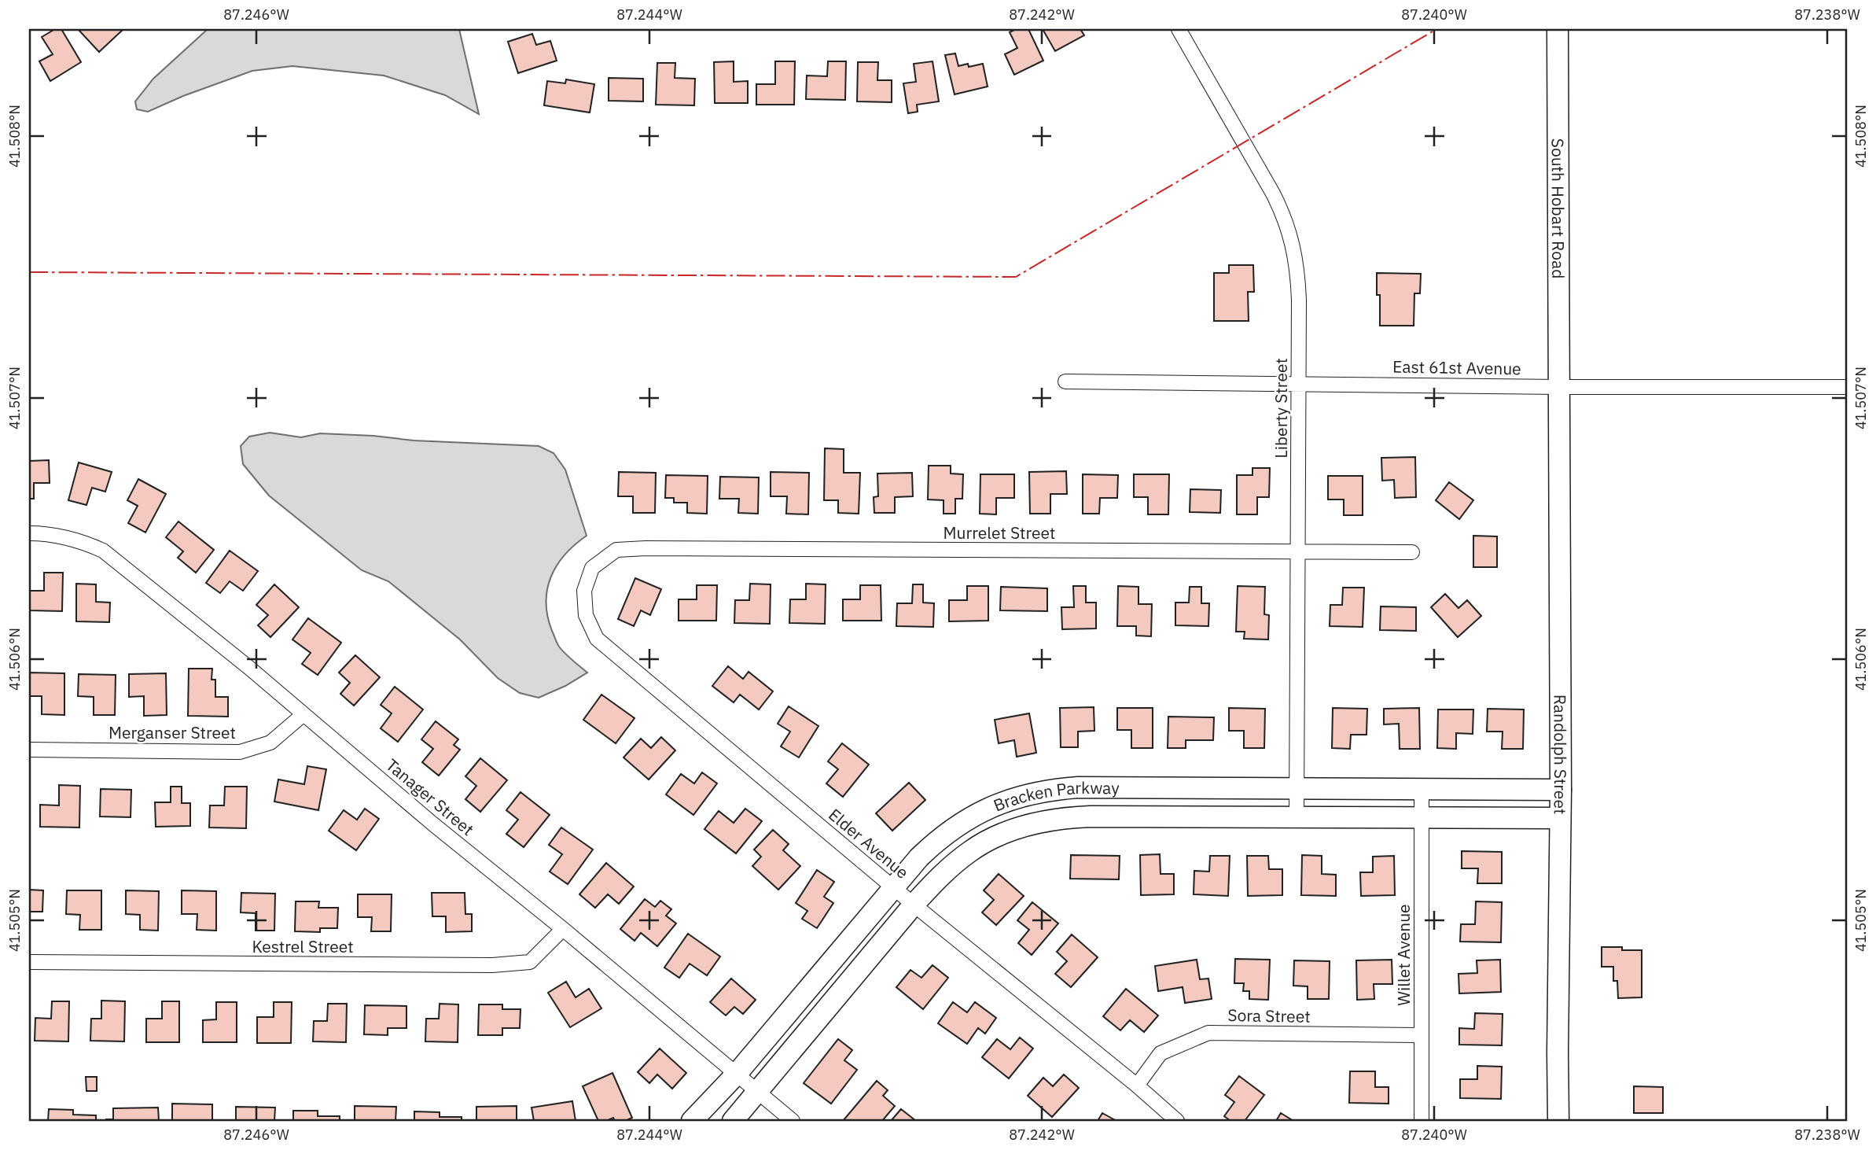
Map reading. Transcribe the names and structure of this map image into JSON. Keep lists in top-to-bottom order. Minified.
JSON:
{"streets":{"street":["South Hobart Road","East 61st Avenue","Liberty Street","Murrelet Street","Merganser Street","Randolph Street","Tanager Street","Bracken Parkway","Elder Avenue","Kestrel Street","Willet Avenue","Sora Street"]},"crossings":[["South Hobart Road","East 61st Avenue"],["South Hobart Road","Randolph Street"],["East 61st Avenue","Liberty Street"],["East 61st Avenue","Randolph Street"],["Liberty Street","Murrelet Street"],["Liberty Street","Bracken Parkway"],["Murrelet Street","Elder Avenue"],["Merganser Street","Tanager Street"],["Randolph Street","Bracken Parkway"],["Tanager Street","Bracken Parkway"],["Tanager Street","Kestrel Street"],["Bracken Parkway","Elder Avenue"],["Bracken Parkway","Willet Avenue"],["Elder Avenue","Sora Street"],["Willet Avenue","Sora Street"]],"coordinates":["87.246°W","87.244°W","87.242°W","87.240°W","87.238°W","41.508°N","41.507°N","41.506°N","41.505°N"]}
